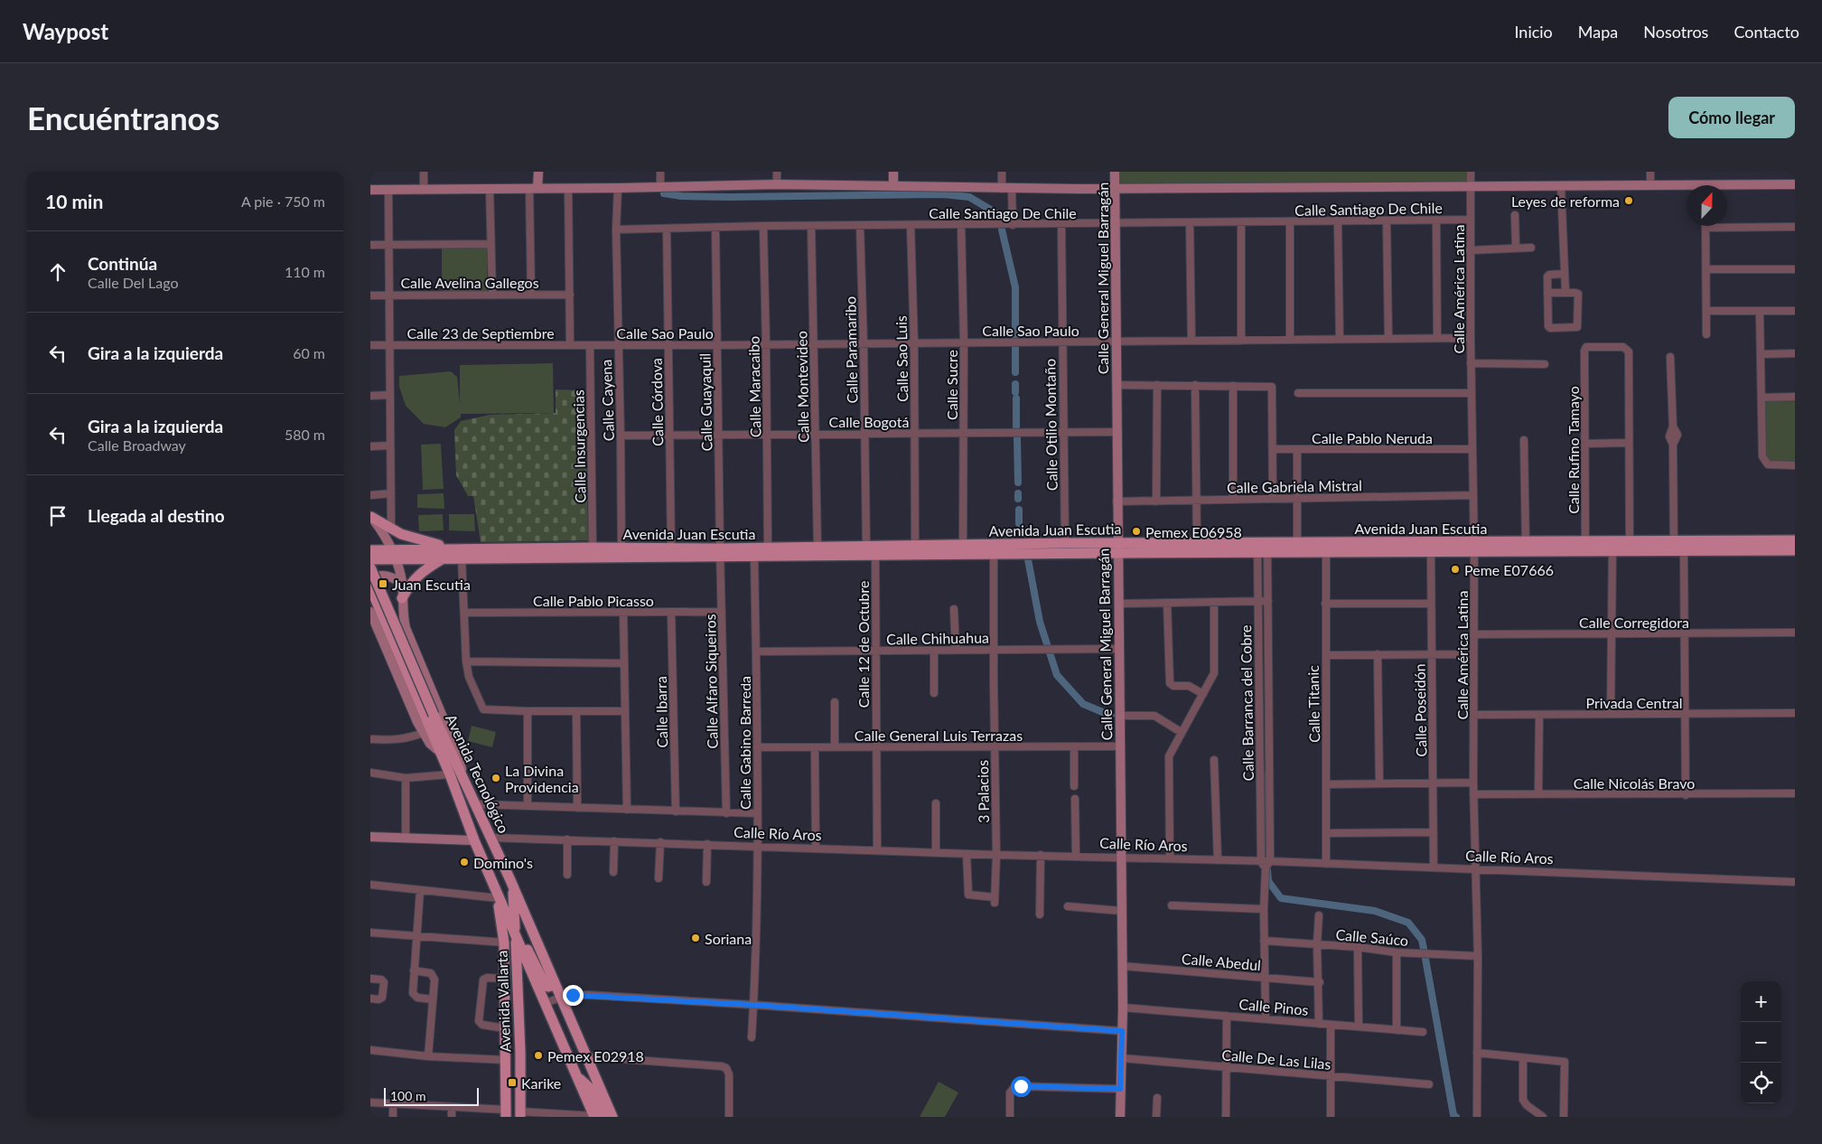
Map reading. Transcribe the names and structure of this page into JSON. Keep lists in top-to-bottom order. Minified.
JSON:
{"streets":{"main road":["Calle General Miguel Barragán","Avenida Juan Escutia","Avenida Tecnológico","Avenida Vallarta"],"street":["Calle Santiago De Chile","Calle Avelina Gallegos","Calle América Latina","Calle Sao Paulo","Calle 23 de Septiembre","Calle Paramaribo","Calle Sao Luis","Calle Sucre","Calle Maracaibo","Calle Montevideo","Calle Cayena","Calle Córdova","Calle Guayaquil","Calle Bogotá","Calle Otilio Montaño","Calle Pablo Neruda","Calle Insurgencias","Calle Rufino Tamayo","Calle Gabriela Mistral","Calle Pablo Picasso","Calle Corregidora","Calle Chihuahua","Calle 12 de Octubre","Calle Alfaro Siqueiros","Privada Central","Calle Barranca del Cobre","Calle Titanic","Calle Poseidón","Calle Ibarra","Calle General Luis Terrazas","Calle Gabino Barreda","Calle Nicolás Bravo","3 Palacios","Calle Río Aros","Calle Saúco","Calle Abedul","Calle Pinos","Calle De Las Lilas"]},"crossings":[["Calle Santiago De Chile","Calle General Miguel Barragán"],["Calle Santiago De Chile","Calle América Latina"],["Calle Santiago De Chile","Calle Paramaribo"],["Calle Santiago De Chile","Calle Sao Luis"],["Calle Santiago De Chile","Calle Sucre"],["Calle Santiago De Chile","Calle Maracaibo"],["Calle Santiago De Chile","Calle Montevideo"],["Calle Santiago De Chile","Calle Cayena"],["Calle Santiago De Chile","Calle Córdova"],["Calle Santiago De Chile","Calle Guayaquil"],["Calle Santiago De Chile","Calle Otilio Montaño"],["Calle General Miguel Barragán","Calle Sao Paulo"],["Calle General Miguel Barragán","Calle Bogotá"],["Calle General Miguel Barragán","Calle Gabriela Mistral"],["Calle General Miguel Barragán","Avenida Juan Escutia"],["Calle General Miguel Barragán","Calle Chihuahua"],["Calle General Miguel Barragán","Calle General Luis Terrazas"],["Calle General Miguel Barragán","Calle Río Aros"],["Calle General Miguel Barragán","Calle Abedul"],["Calle General Miguel Barragán","Calle Pinos"],["Calle General Miguel Barragán","Calle De Las Lilas"],["Calle América Latina","Calle Sao Paulo"],["Calle América Latina","Calle Pablo Neruda"],["Calle América Latina","Calle Gabriela Mistral"],["Calle América Latina","Avenida Juan Escutia"],["Calle América Latina","Calle Corregidora"],["Calle América Latina","Privada Central"],["Calle América Latina","Calle Nicolás Bravo"],["Calle América Latina","Calle Río Aros"],["Calle América Latina","Calle Saúco"],["Calle Sao Paulo","Calle 23 de Septiembre"],["Calle Sao Paulo","Calle Paramaribo"],["Calle Sao Paulo","Calle Sao Luis"],["Calle Sao Paulo","Calle Sucre"],["Calle Sao Paulo","Calle Maracaibo"],["Calle Sao Paulo","Calle Montevideo"],["Calle Sao Paulo","Calle Cayena"],["Calle Sao Paulo","Calle Córdova"],["Calle Sao Paulo","Calle Guayaquil"],["Calle Sao Paulo","Calle Otilio Montaño"],["Calle Sao Paulo","Calle Insurgencias"],["Calle 23 de Septiembre","Calle Insurgencias"],["Calle Paramaribo","Calle Bogotá"],["Calle Paramaribo","Avenida Juan Escutia"],["Calle Paramaribo","Calle 12 de Octubre"],["Calle Sao Luis","Calle Bogotá"],["Calle Sao Luis","Avenida Juan Escutia"],["Calle Sucre","Calle Bogotá"],["Calle Sucre","Avenida Juan Escutia"],["Calle Maracaibo","Calle Bogotá"],["Calle Maracaibo","Avenida Juan Escutia"],["Calle Montevideo","Calle Bogotá"],["Calle Montevideo","Avenida Juan Escutia"],["Calle Cayena","Calle Bogotá"],["Calle Cayena","Avenida Juan Escutia"],["Calle Córdova","Calle Bogotá"],["Calle Córdova","Avenida Juan Escutia"],["Calle Guayaquil","Calle Bogotá"],["Calle Guayaquil","Avenida Juan Escutia"],["Calle Guayaquil","Calle Alfaro Siqueiros"],["Calle Bogotá","Calle Otilio Montaño"],["Calle Otilio Montaño","Avenida Juan Escutia"],["Calle Insurgencias","Avenida Juan Escutia"],["Calle Rufino Tamayo","Avenida Juan Escutia"],["Avenida Juan Escutia","Calle 12 de Octubre"],["Avenida Juan Escutia","Calle Alfaro Siqueiros"],["Avenida Juan Escutia","Calle Barranca del Cobre"],["Avenida Juan Escutia","Calle Titanic"],["Avenida Juan Escutia","Calle Poseidón"],["Avenida Juan Escutia","Calle Gabino Barreda"],["Avenida Juan Escutia","3 Palacios"],["Calle Pablo Picasso","Calle Alfaro Siqueiros"],["Calle Pablo Picasso","Calle Ibarra"],["Calle Chihuahua","Calle 12 de Octubre"],["Calle Chihuahua","Calle Gabino Barreda"],["Calle Chihuahua","3 Palacios"],["Calle 12 de Octubre","Calle General Luis Terrazas"],["Calle 12 de Octubre","Calle Río Aros"],["Calle Barranca del Cobre","Calle Río Aros"],["Calle Titanic","Calle Río Aros"],["Calle Poseidón","Calle Río Aros"],["Calle General Luis Terrazas","Calle Gabino Barreda"],["Calle General Luis Terrazas","3 Palacios"],["Calle Gabino Barreda","Calle Río Aros"],["Avenida Tecnológico","Calle Río Aros"],["Avenida Tecnológico","Avenida Vallarta"],["3 Palacios","Calle Río Aros"]],"places":{"other":["Leyes de reforma","Pemex E06958","Peme E07666","La Divina Providencia","Domino's","Soriana","Pemex E02918"],"transit":["Juan Escutia","Karike"]},"scale_bar":"100 m","north":"top","page":{"header":"Waypost","nav":["Inicio","Mapa","Nosotros","Contacto"],"buttons":"Cómo llegar","title":"Encuéntranos","heading":["10 min","A pie · 750 m"],"list":[["Continúa","Calle Del Lago","110 m"],["Gira a la izquierda","60 m"],["Gira a la izquierda","Calle Broadway","580 m"],"Llegada al destino"],"map_buttons":["+","−"],"scale":"100 m"}}
